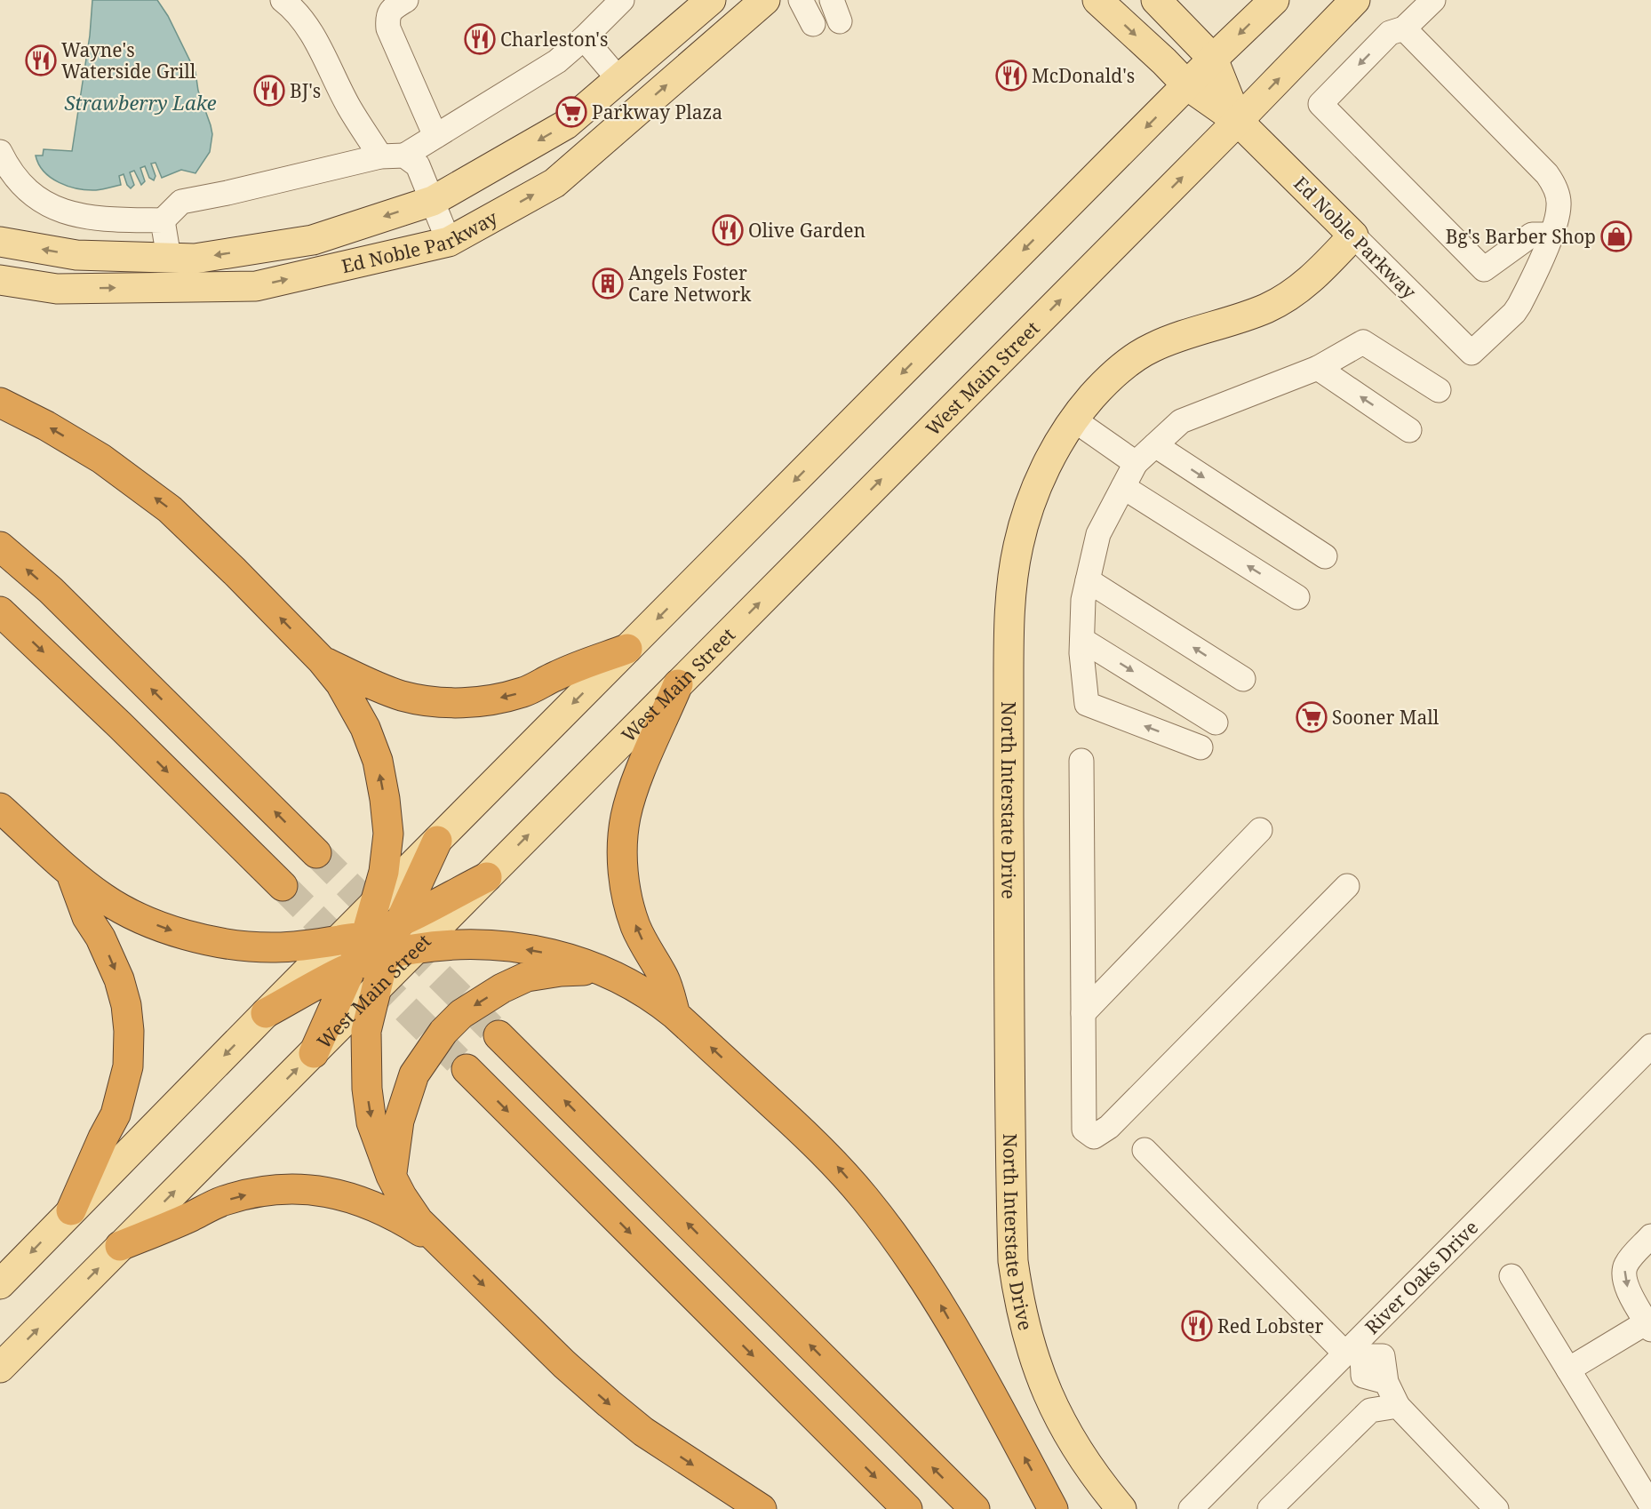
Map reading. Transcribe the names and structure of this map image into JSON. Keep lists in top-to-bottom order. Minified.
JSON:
{"streets":{"main road":["Ed Noble Parkway","West Main Street","North Interstate Drive"],"street":["River Oaks Drive"]},"crossings":[["Ed Noble Parkway","West Main Street"],["Ed Noble Parkway","North Interstate Drive"]],"water":["Strawberry Lake"],"places":{"restaurant":["Charleston's","Wayne's Waterside Grill","McDonald's","BJ's","Olive Garden","Red Lobster"],"supermarket":["Parkway Plaza","Sooner Mall"],"shop":["Bg's Barber Shop"],"building":["Angels Foster Care Network"]}}
